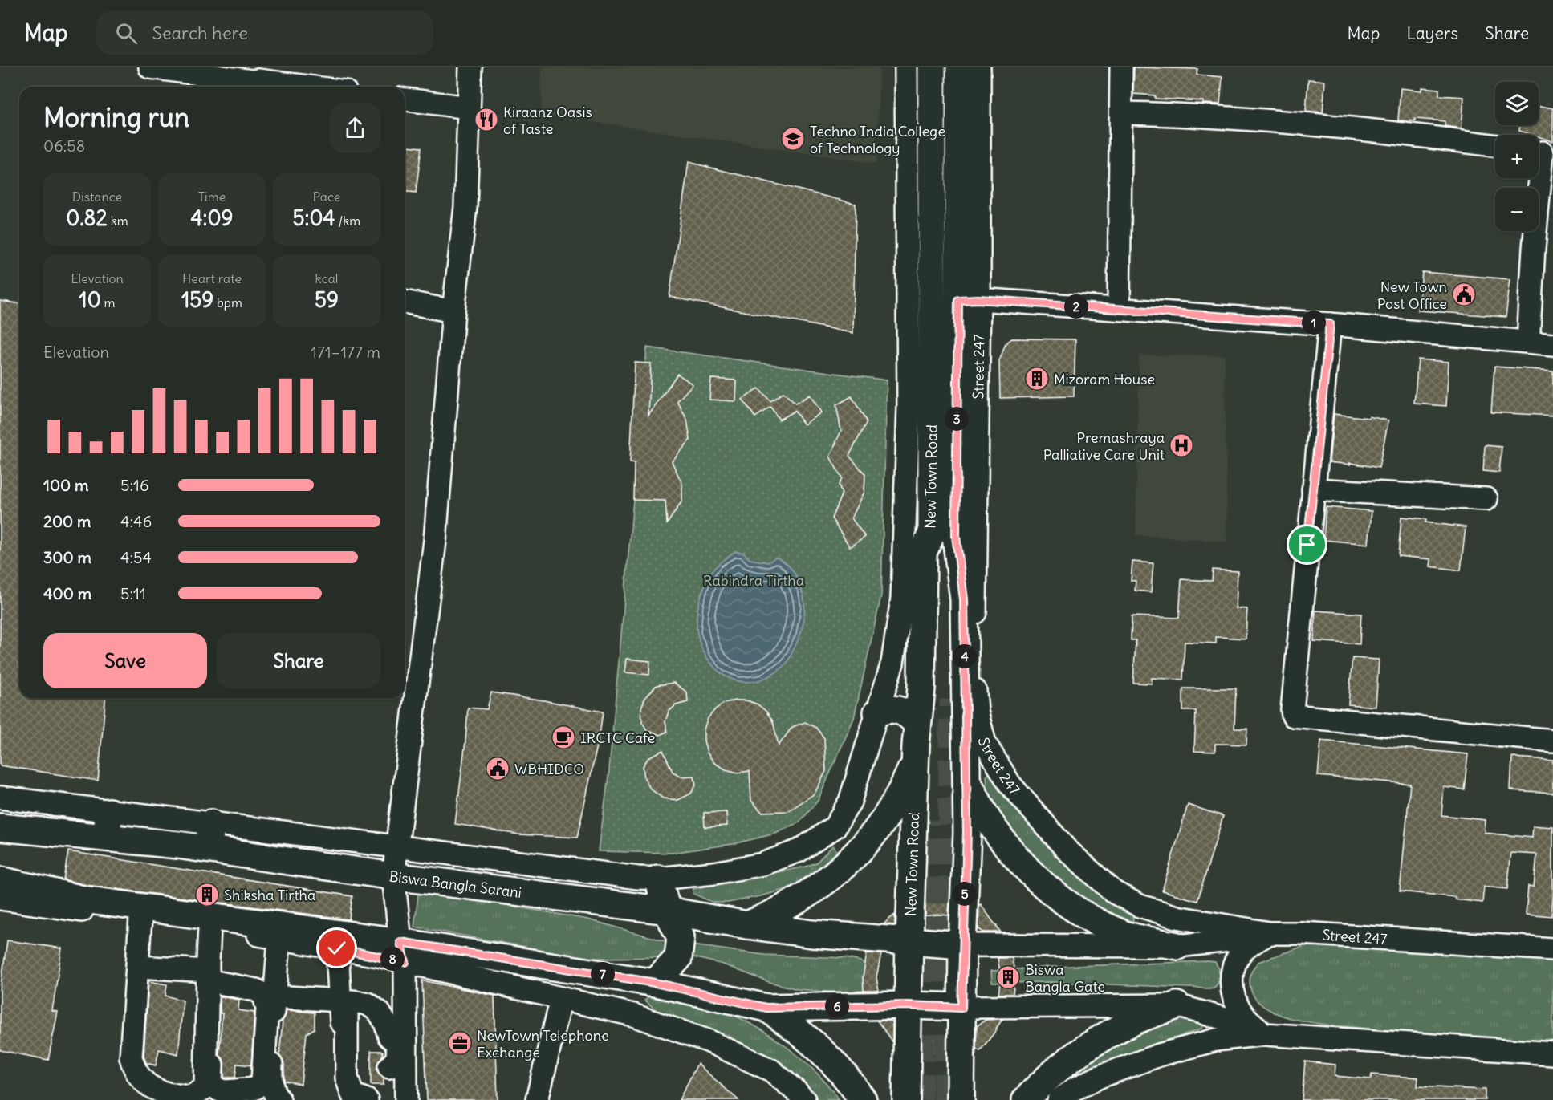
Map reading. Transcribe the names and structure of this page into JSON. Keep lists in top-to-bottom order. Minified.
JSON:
{"streets":{"main road":["New Town Road","Biswa Bangla Sarani"],"street":["Street 247"]},"crossings":[["New Town Road","Biswa Bangla Sarani"]],"parks":["Rabindra Tirtha"],"places":{"restaurant":["Kiraanz Oasis of Taste"],"school or university":["Techno India College of Technology"],"public building":["New Town Post Office","WBHIDCO"],"building":["Mizoram House","Shiksha Tirtha","Biswa Bangla Gate"],"hospital":["Premashraya Palliative Care Unit"],"cafe":["IRCTC Cafe"],"office":["NewTown Telephone Exchange"]},"page":{"header":"Map","search":"Search here","nav":["Map","Layers","Share"],"map_buttons":["+","−"],"heading":["Morning run","06:58"],"stats":[["Distance","0.82 km"],["Time","4:09"],["Pace","5:04 /km"],["Elevation","10 m"],["Heart rate","159 bpm"],["kcal","59"]],"pins":["2","1","3","4","5","8","7","6"],"chart":["Elevation","171–177 m"],"list":[{"name":"100 m","note":"5:16"},{"name":"200 m","note":"4:46"},{"name":"300 m","note":"4:54"},{"name":"400 m","note":"5:11"}],"buttons":["Save","Share"]}}
